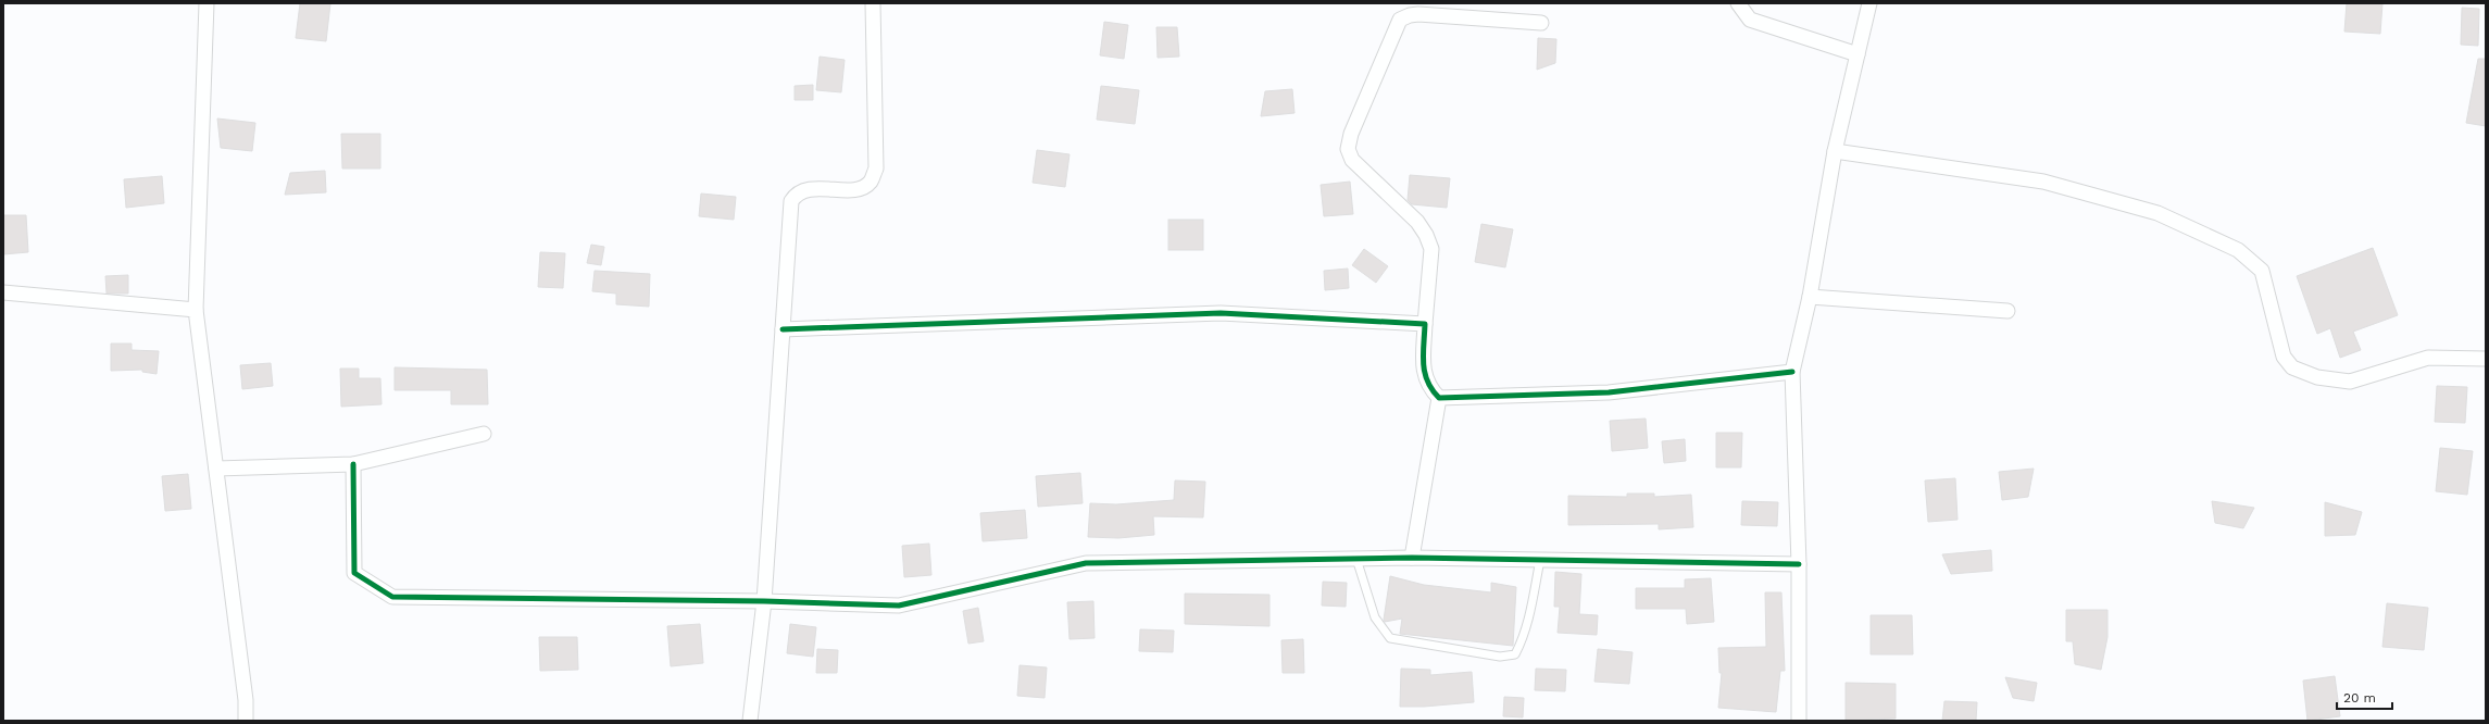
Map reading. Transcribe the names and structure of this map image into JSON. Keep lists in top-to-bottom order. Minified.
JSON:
{"scale_bar":"20 m"}
